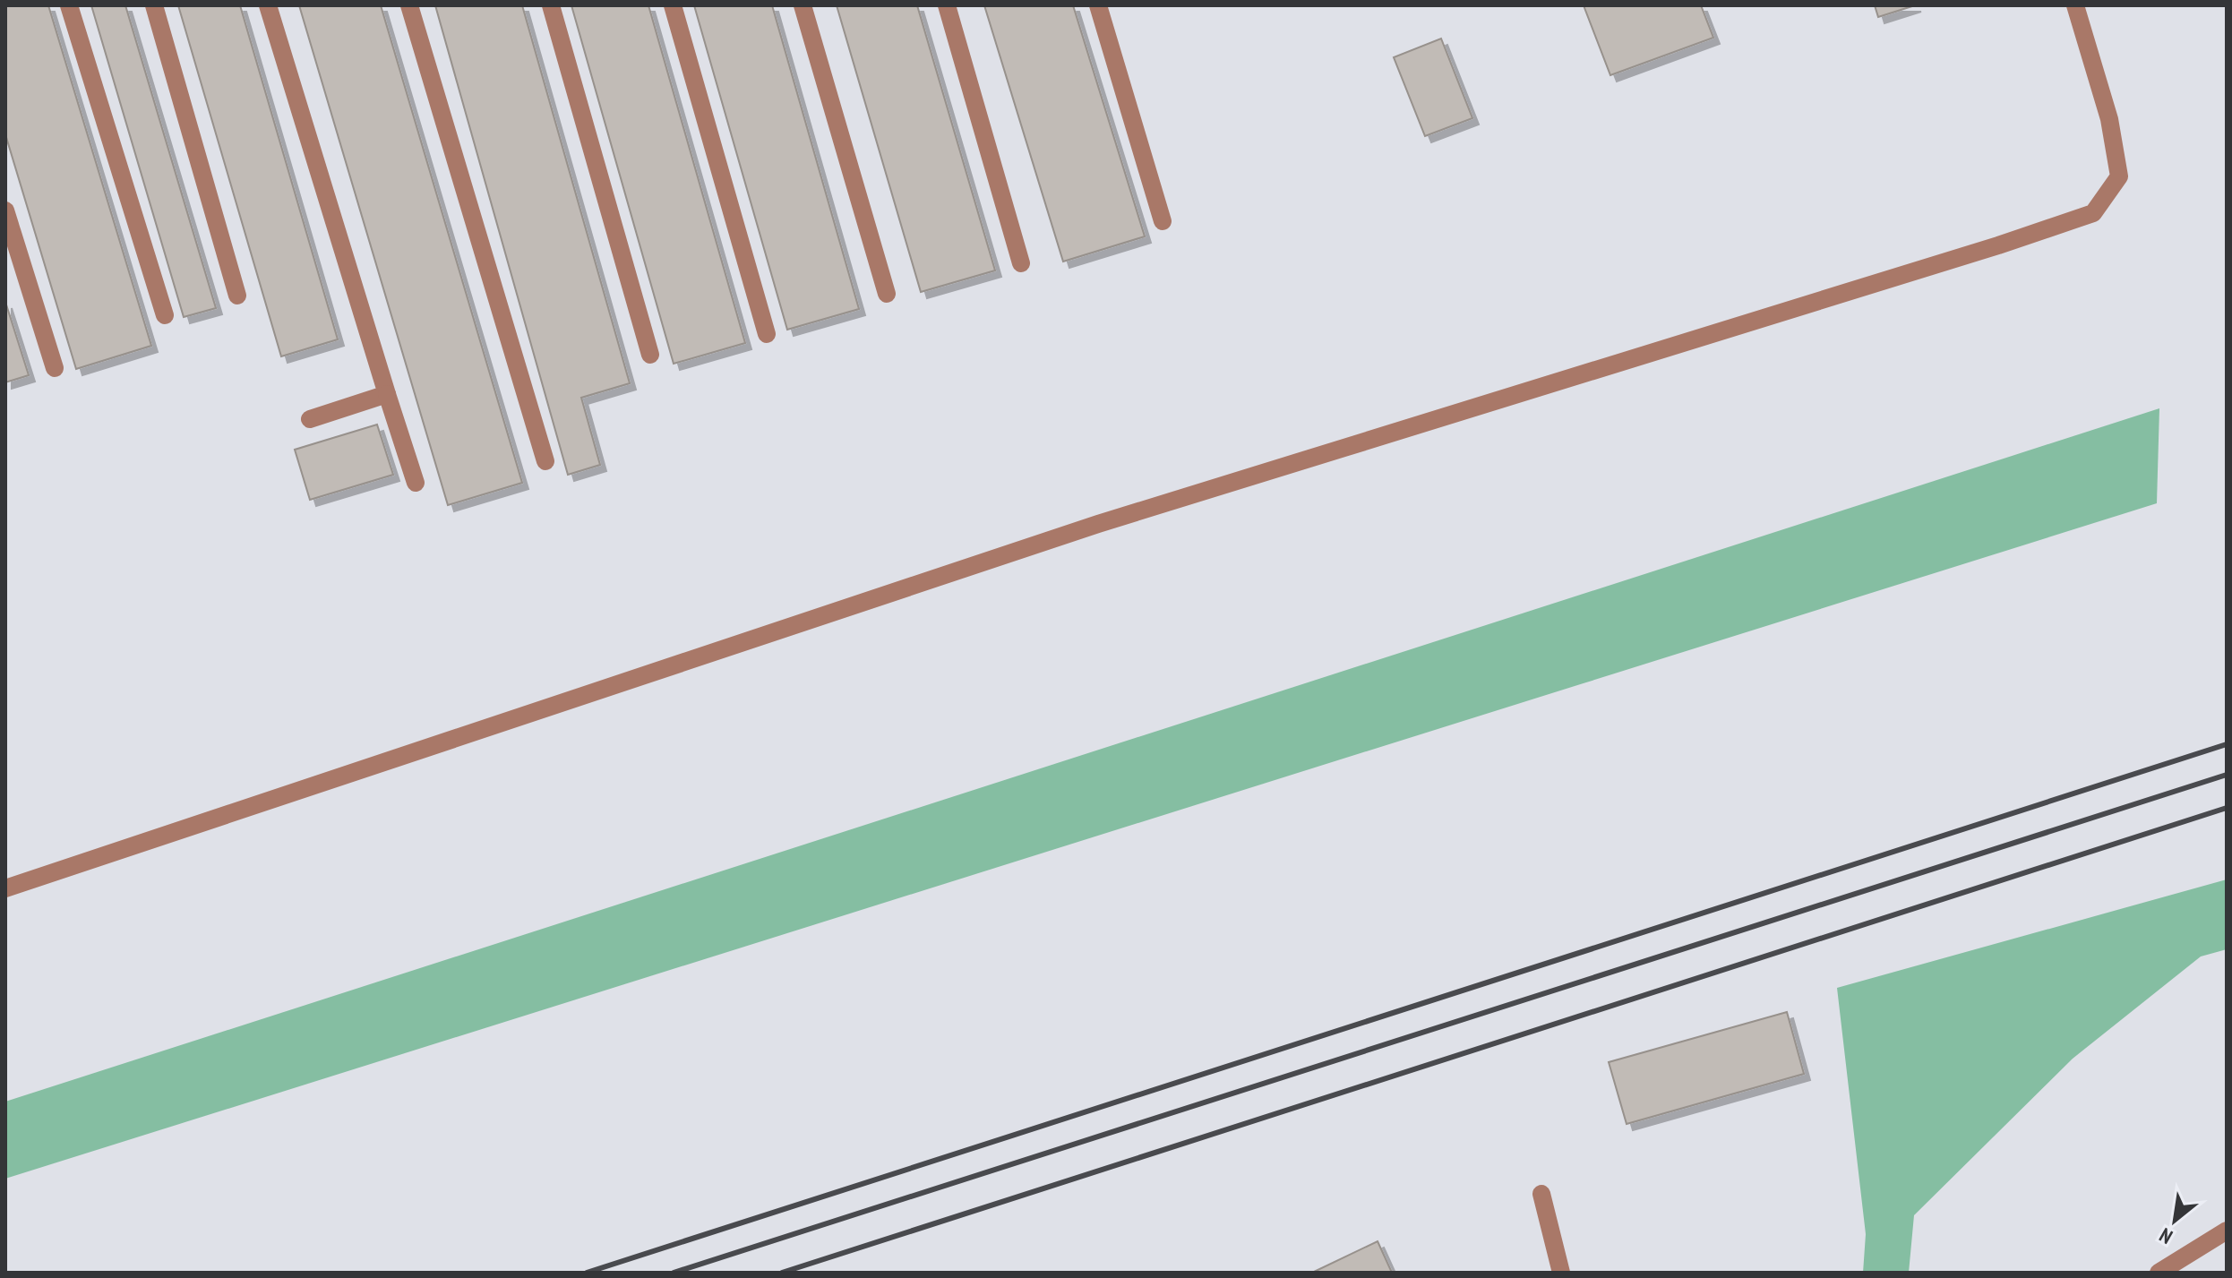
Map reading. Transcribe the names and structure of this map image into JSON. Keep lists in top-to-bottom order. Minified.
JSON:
{"north":"bottom left"}
